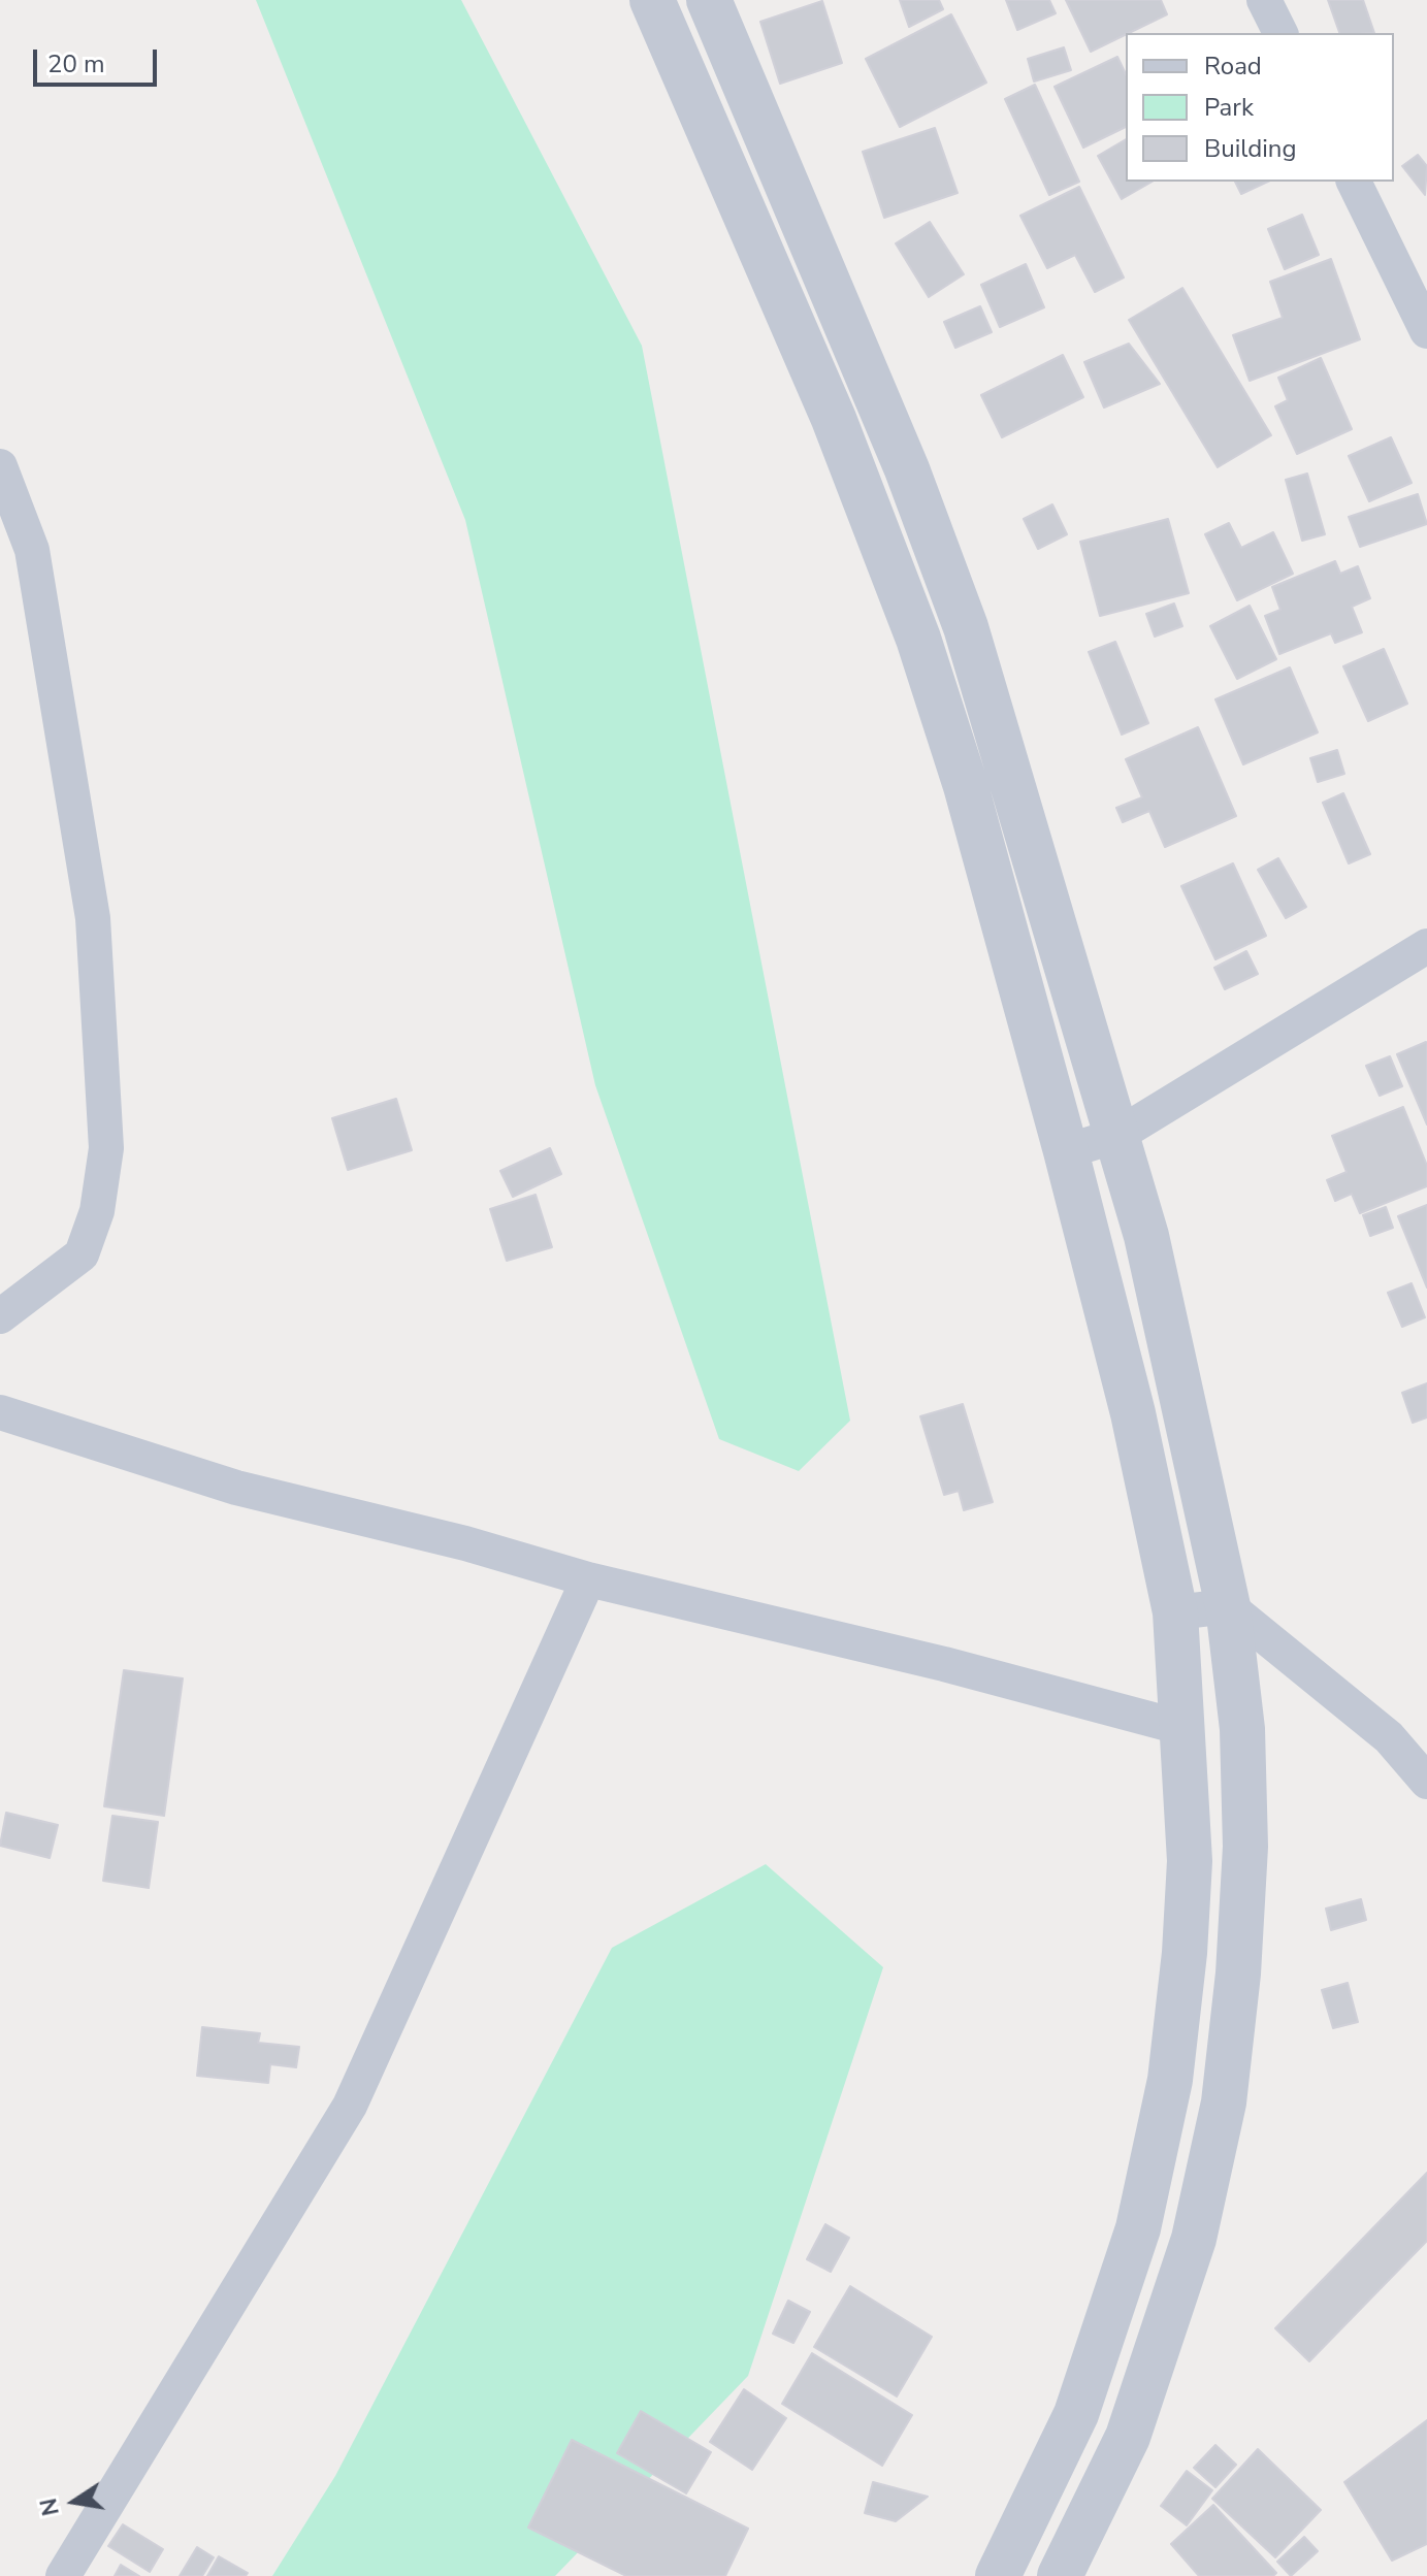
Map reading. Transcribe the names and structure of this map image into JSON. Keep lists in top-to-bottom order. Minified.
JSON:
{"legend":["Road","Park","Building"],"scale_bar":"20 m","north":"left"}
